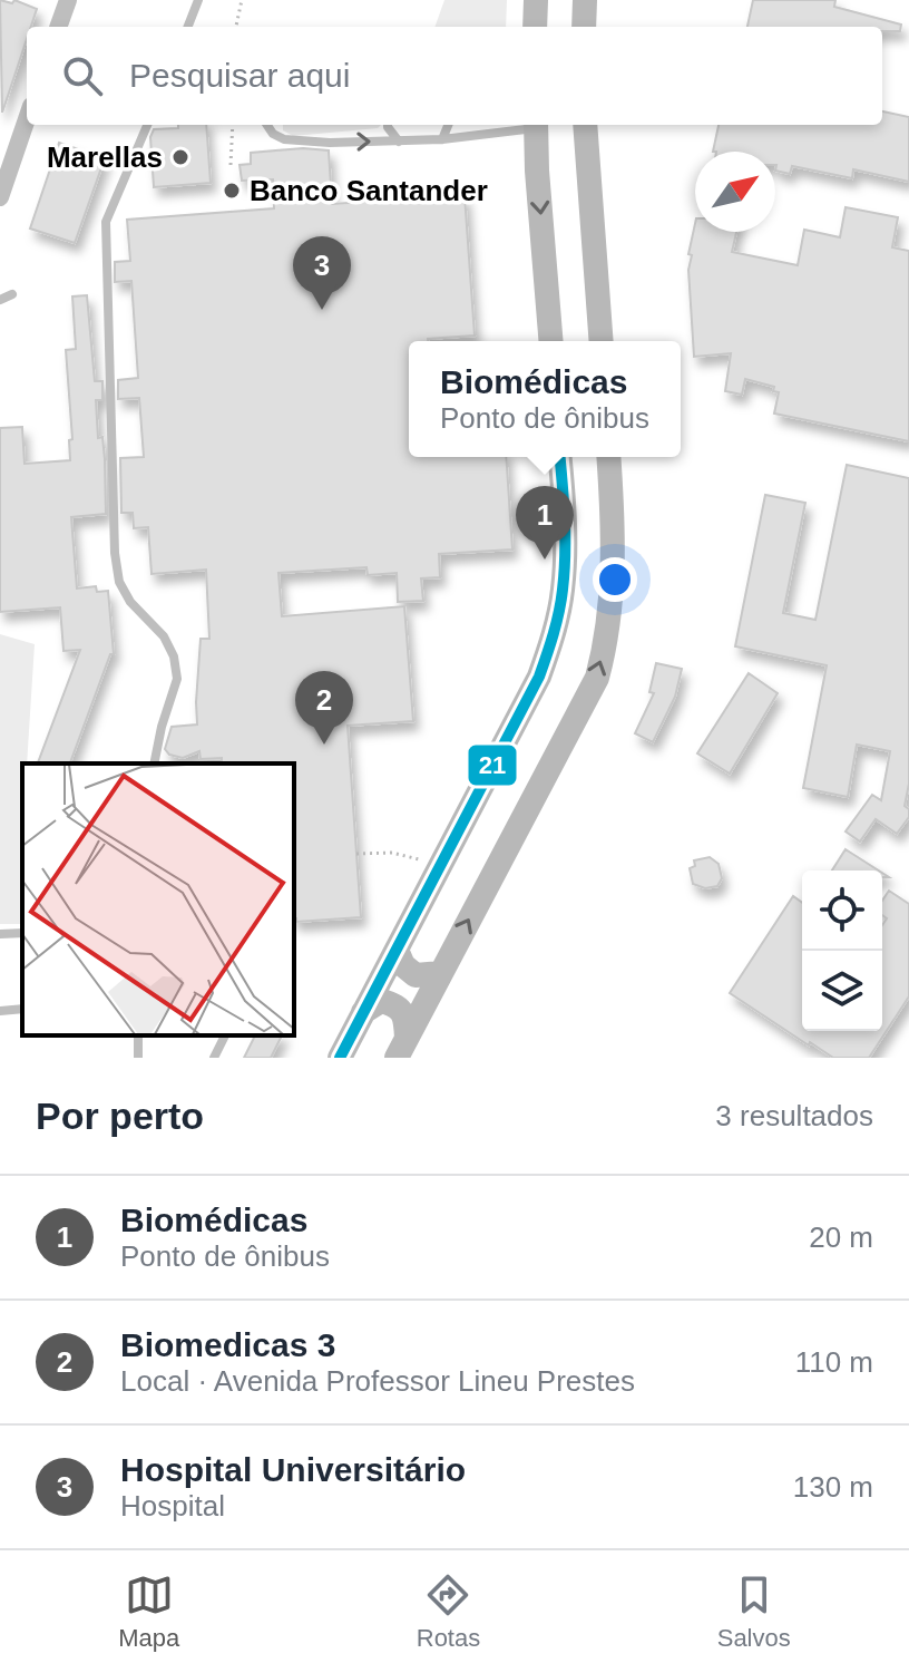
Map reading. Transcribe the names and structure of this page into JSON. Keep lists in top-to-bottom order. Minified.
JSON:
{"places":["Marellas","Banco Santander"],"lines":["transit line 21"],"north":"top right","page":{"search":"Pesquisar aqui","pins":["3","1","2"],"popup":["Biomédicas","Ponto de ônibus"],"heading":["Por perto","3 resultados"],"list":[{"mark":"1","name":"Biomédicas","note":"Ponto de ônibus","value":"20 m"},{"mark":"2","name":"Biomedicas 3","note":"Local · Avenida Professor Lineu Prestes","value":"110 m"},{"mark":"3","name":"Hospital Universitário","note":"Hospital","value":"130 m"}],"nav":["Mapa","Rotas","Salvos"]}}
